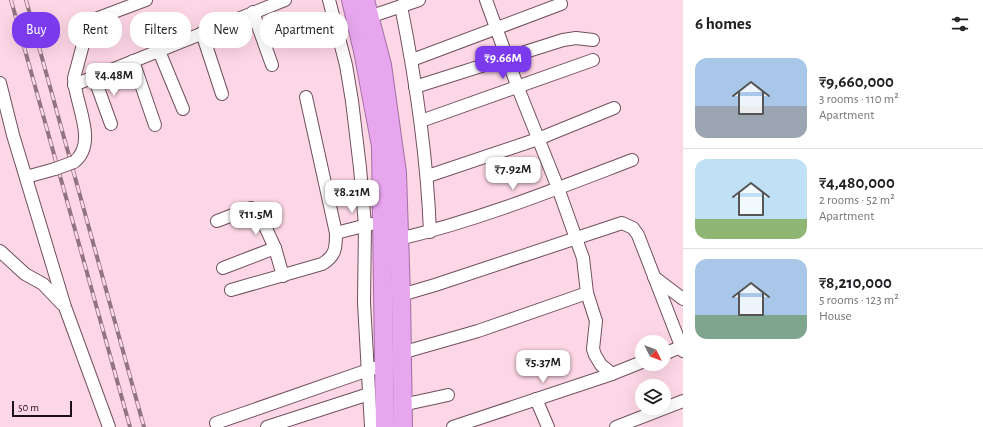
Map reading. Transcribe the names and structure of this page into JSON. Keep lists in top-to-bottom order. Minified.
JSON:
{"scale_bar":"50 m","north":"bottom right","page":{"heading":"6 homes","chip":["Buy","Rent","Filters","New","Apartment"],"price":["₹9.66M","₹4.48M","₹7.92M","₹8.21M","₹11.5M","₹5.37M"],"list":[{"name":"₹9,660,000","note":"3 rooms · 110 m² · Apartment"},{"name":"₹4,480,000","note":"2 rooms · 52 m² · Apartment"},{"name":"₹8,210,000","note":"5 rooms · 123 m² · House"}],"scale":"50 m"}}
